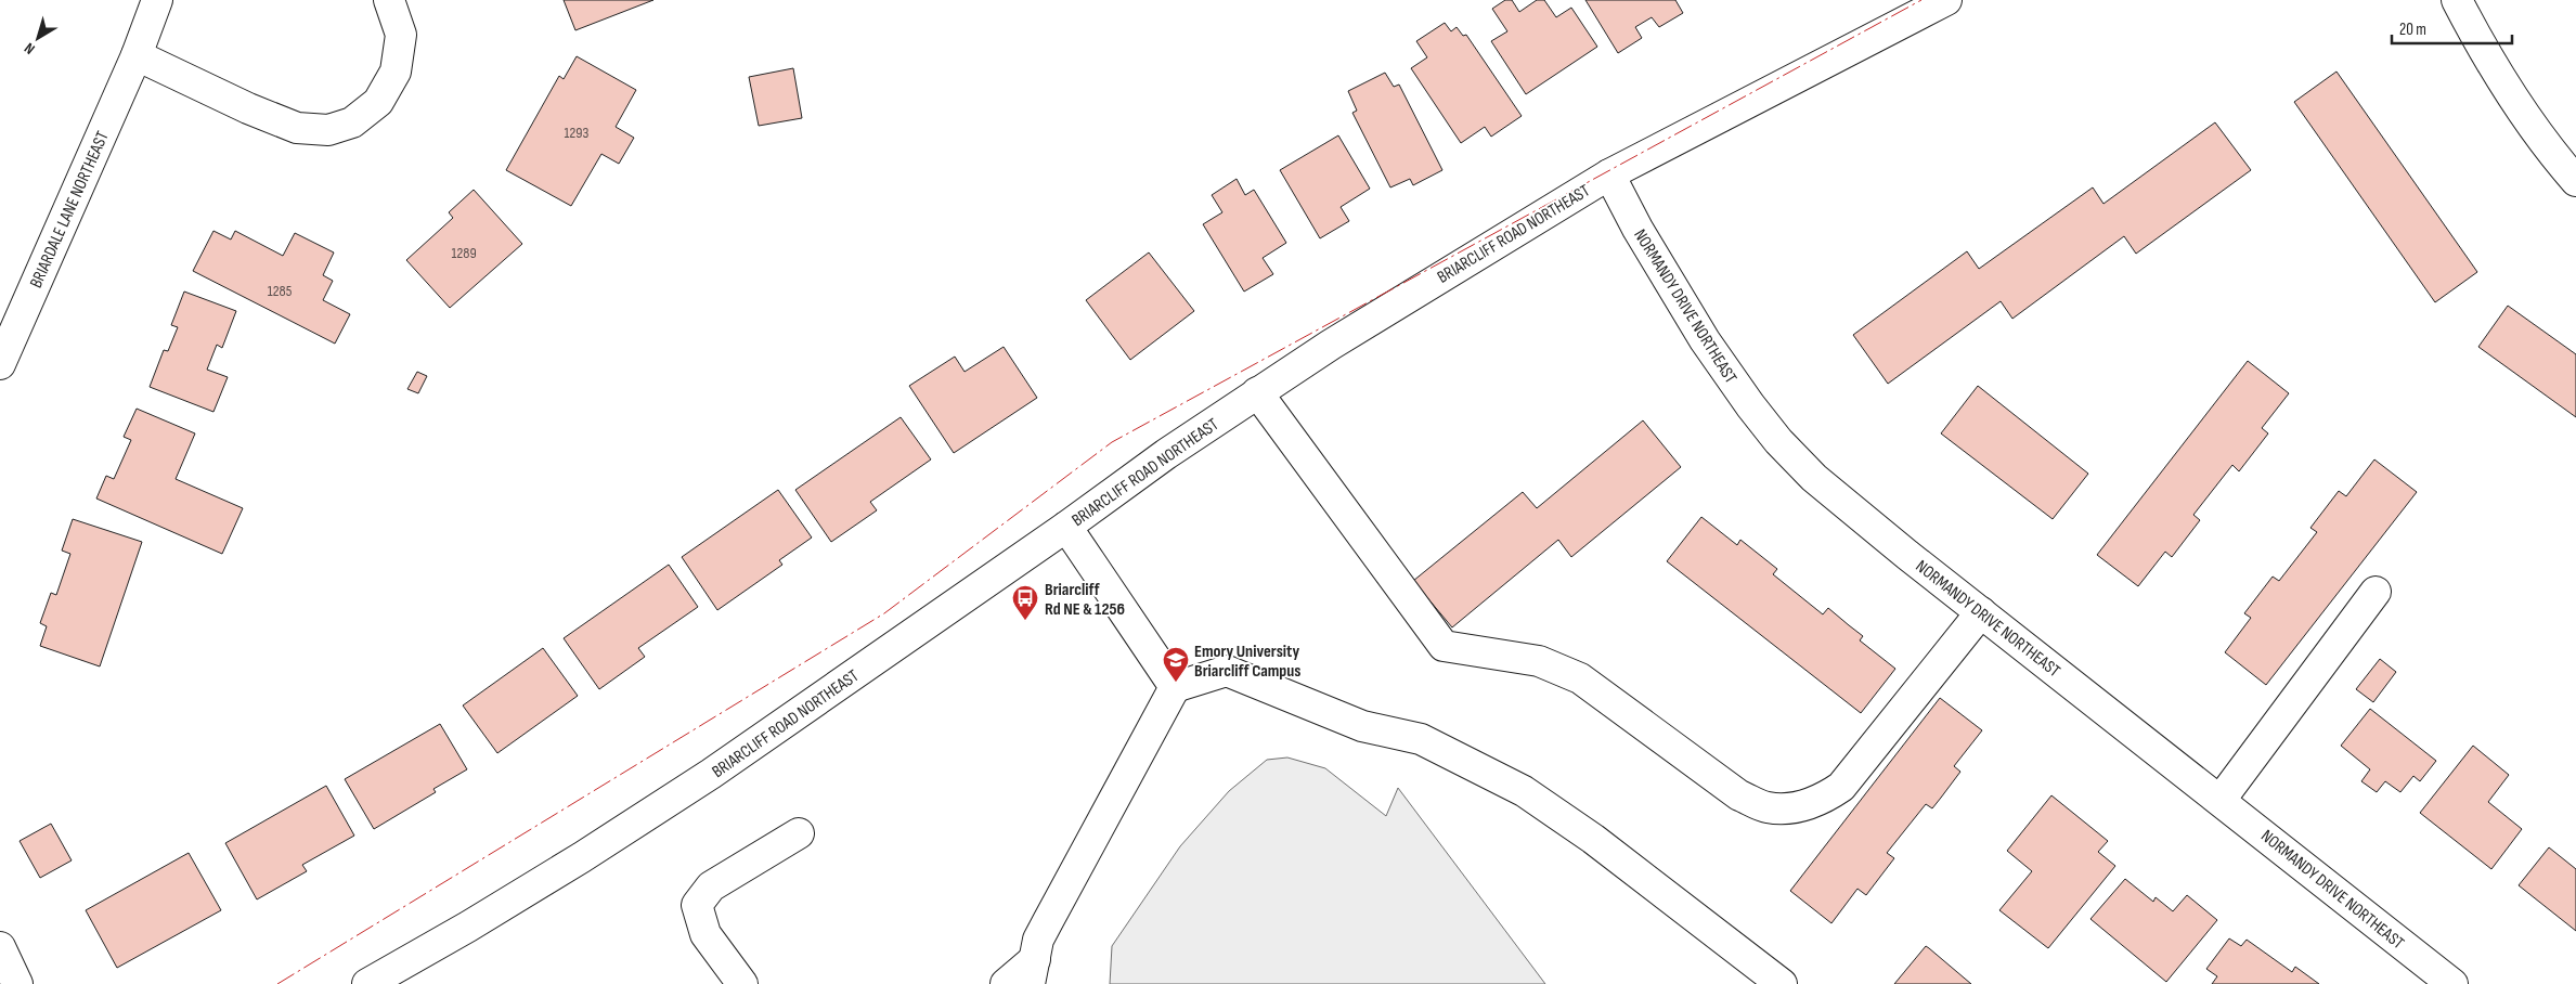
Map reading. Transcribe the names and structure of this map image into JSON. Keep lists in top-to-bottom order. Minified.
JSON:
{"streets":{"street":["BRIARDALE LANE NORTHEAST","BRIARCLIFF ROAD NORTHEAST","NORMANDY DRIVE NORTHEAST"]},"crossings":[["BRIARCLIFF ROAD NORTHEAST","NORMANDY DRIVE NORTHEAST"]],"places":{"bus stop":["Briarcliff Rd NE & 1256"],"school or university":["Emory University Briarcliff Campus"]},"house_numbers":["1293","1289","1285"],"scale_bar":"20 m","north":"bottom left"}
